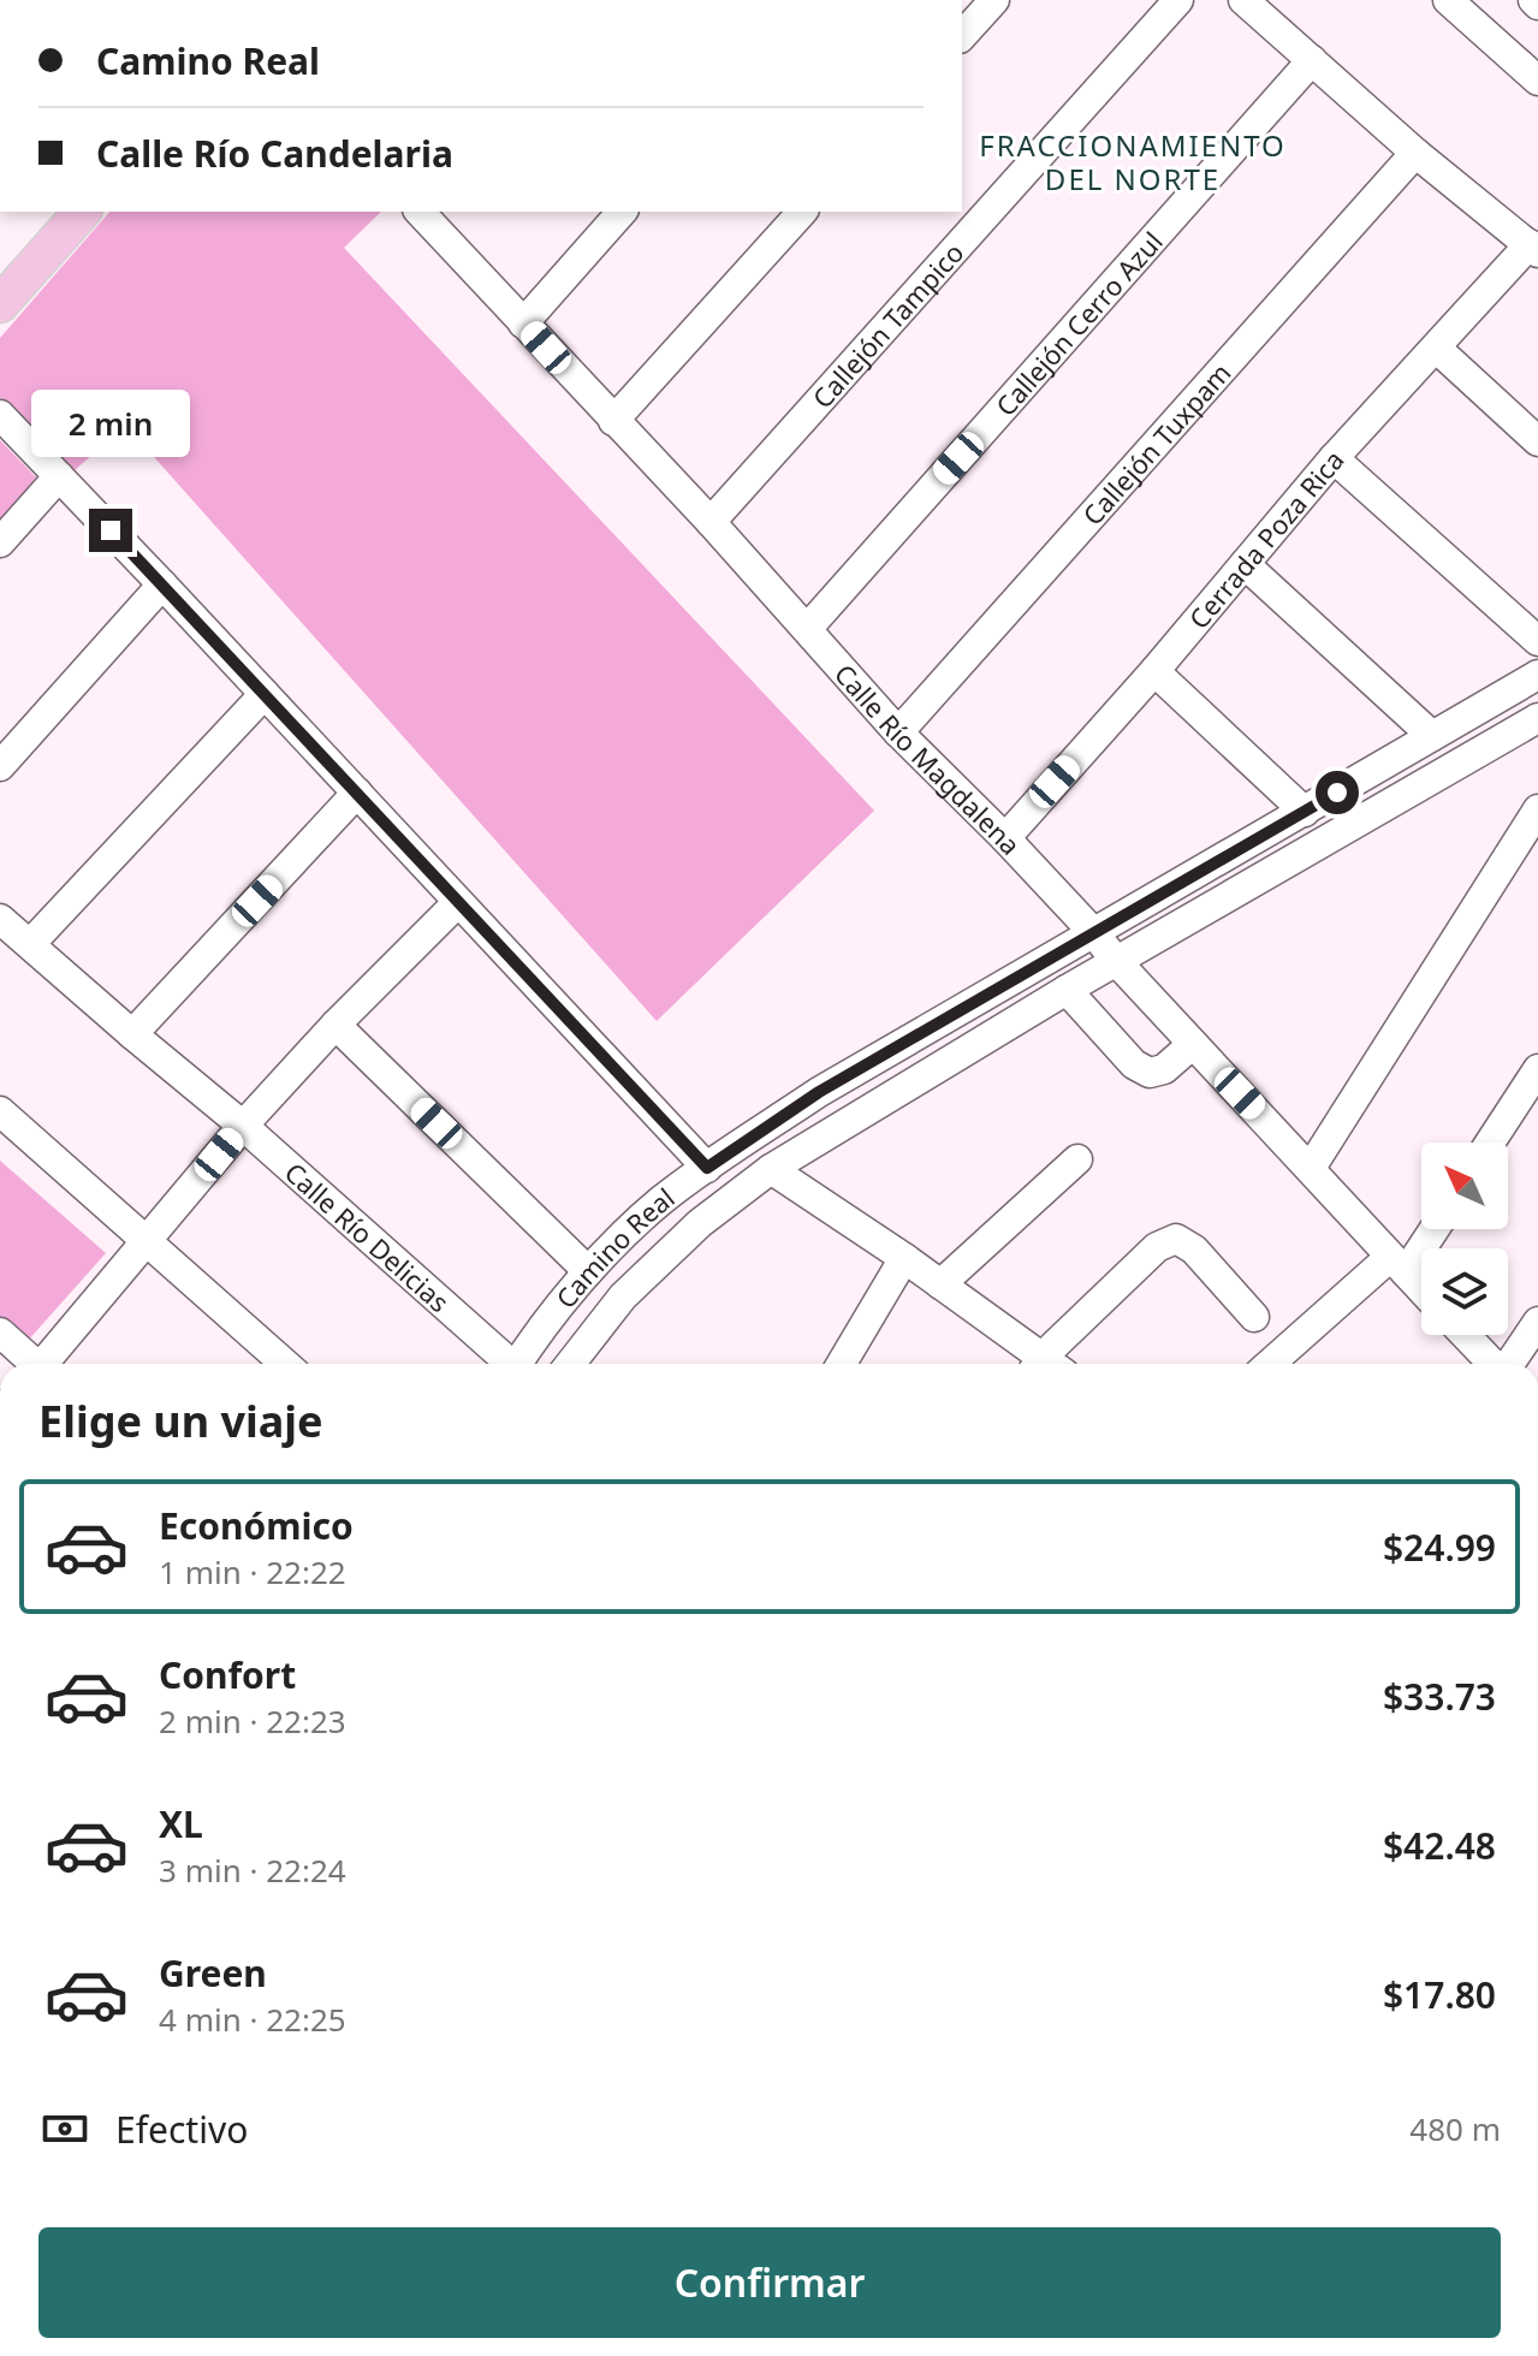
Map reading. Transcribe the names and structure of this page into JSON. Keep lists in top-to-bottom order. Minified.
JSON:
{"streets":{"street":["Callejón Cerro Azul","Callejón Tampico","Callejón Tuxpam","Cerrada Poza Rica","Calle Río Magdalena","Calle Río Delicias","Camino Real"]},"crossings":[["Callejón Cerro Azul","Calle Río Magdalena"],["Callejón Tampico","Calle Río Magdalena"],["Callejón Tuxpam","Calle Río Magdalena"],["Cerrada Poza Rica","Calle Río Magdalena"],["Calle Río Magdalena","Camino Real"]],"districts":["FRACCIONAMIENTO DEL NORTE"],"north":"top left","page":{"banner":["Camino Real","Calle Río Candelaria"],"bubble":"2 min","heading":"Elige un viaje","list":[{"name":"Económico","note":"1 min · 22:22","value":"$24.99"},{"name":"Confort","note":"2 min · 22:23","value":"$33.73"},{"name":"XL","note":"3 min · 22:24","value":"$42.48"},{"name":"Green","note":"4 min · 22:25","value":"$17.80"}],"pay":["Efectivo","480 m"],"buttons":"Confirmar"}}
